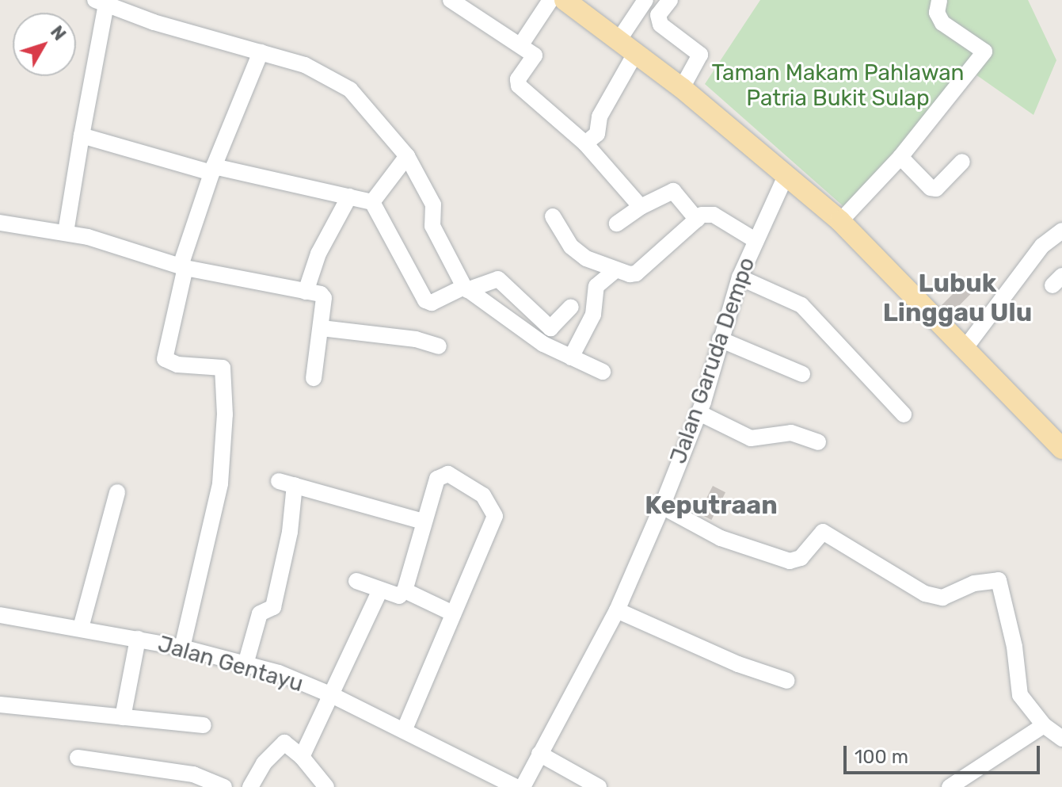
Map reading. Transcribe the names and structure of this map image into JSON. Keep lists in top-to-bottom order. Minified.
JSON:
{"streets":{"street":["Jalan Garuda Dempo","Jalan Gentayu"]},"districts":["Lubuk Linggau Ulu","Keputraan"],"parks":["Taman Makam Pahlawan Patria Bukit Sulap"],"scale_bar":"100 m","north":"top right"}
